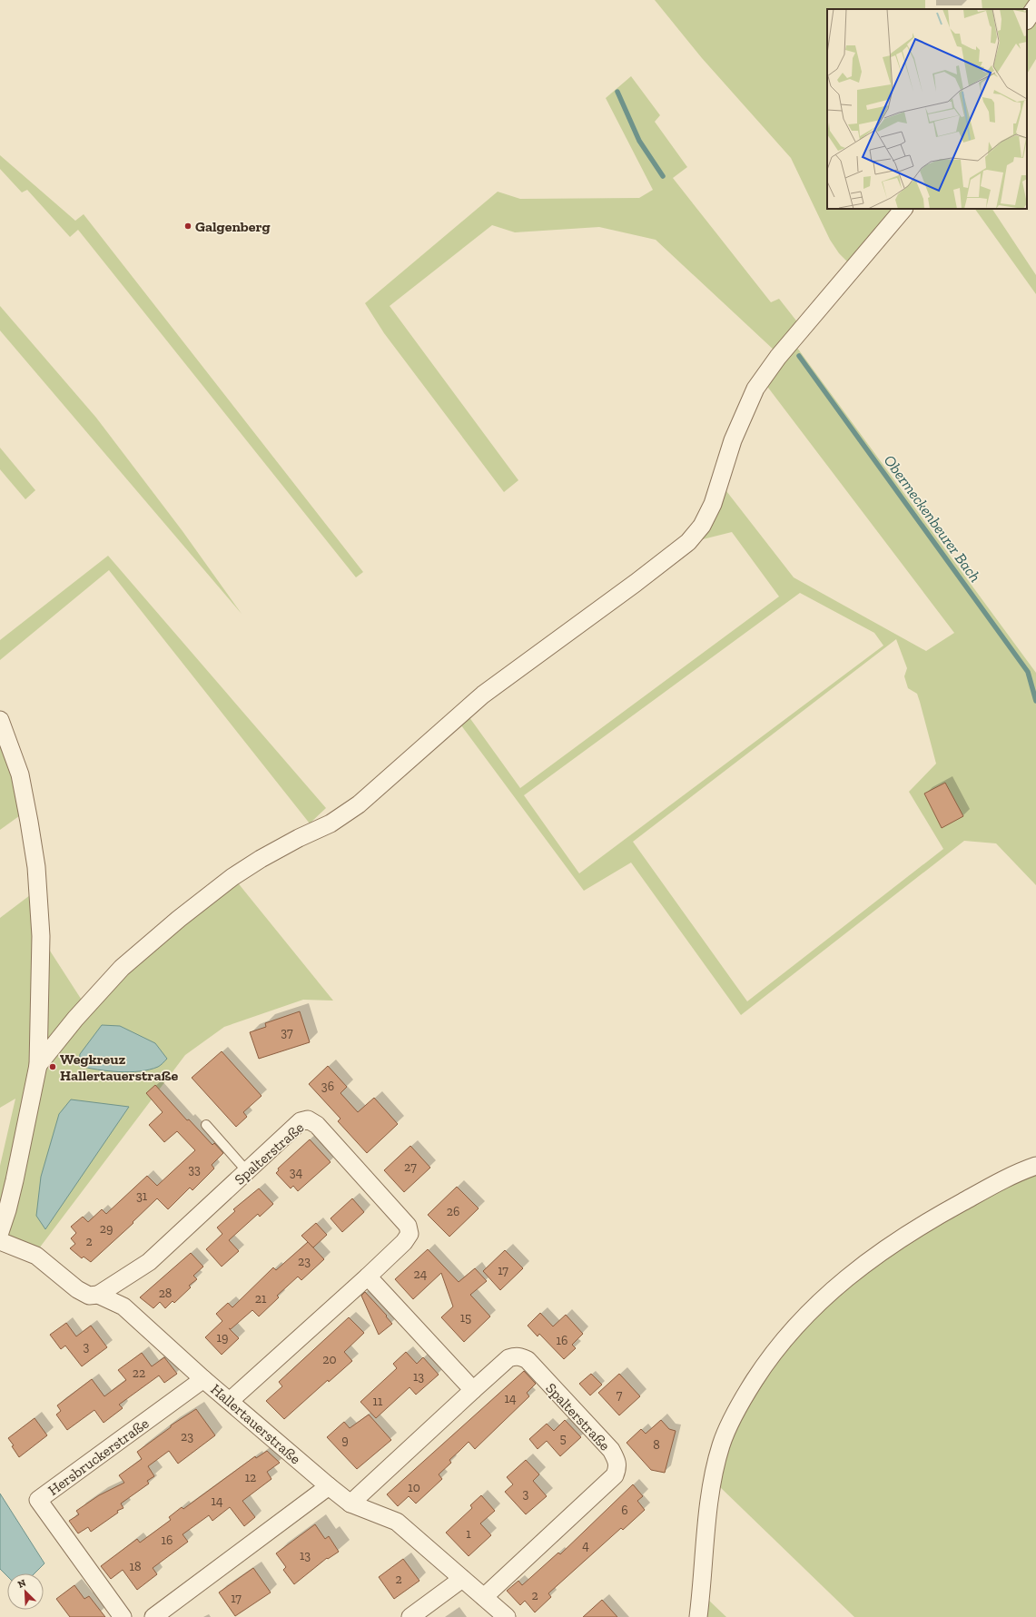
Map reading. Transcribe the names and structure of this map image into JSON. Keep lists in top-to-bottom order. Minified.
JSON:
{"streets":{"street":["Spalterstraße","Hallertauerstraße","Hersbruckerstraße"]},"crossings":[["Spalterstraße","Hallertauerstraße"],["Hallertauerstraße","Hersbruckerstraße"]],"water":["Obermeckenbeurer Bach"],"places":["Galgenberg","Wegkreuz Hallertauerstraße"],"house_numbers":["37","36","27","33","34","31","26","29","2","23","17","24","28","21","15","19","16","3","20","22","13","7","14","11","23","5","9","8","12","10","3","14","6","1","16","4","13","18","2","2","17"],"north":"top left"}
